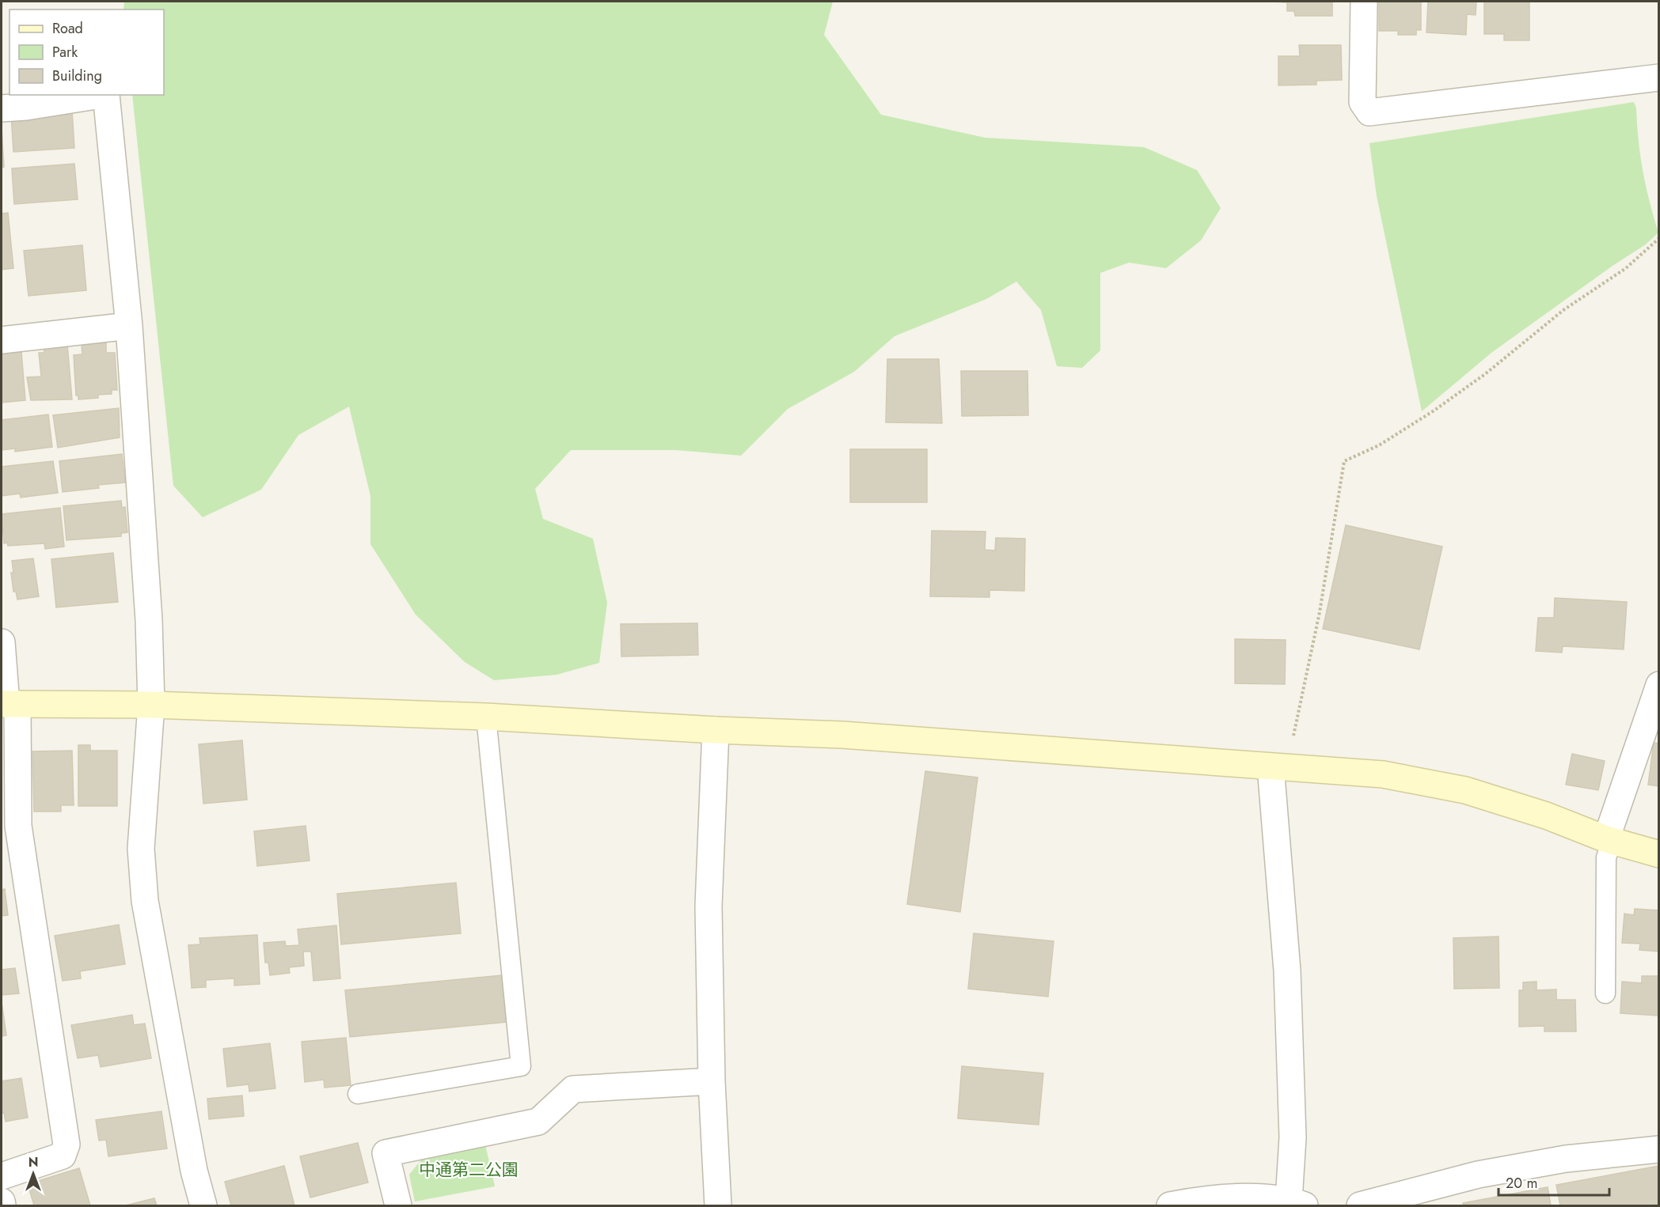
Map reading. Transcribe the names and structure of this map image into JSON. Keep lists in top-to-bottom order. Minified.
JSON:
{"parks":["中通第二公園"],"legend":["Road","Park","Building"],"scale_bar":"20 m","north":"top"}
